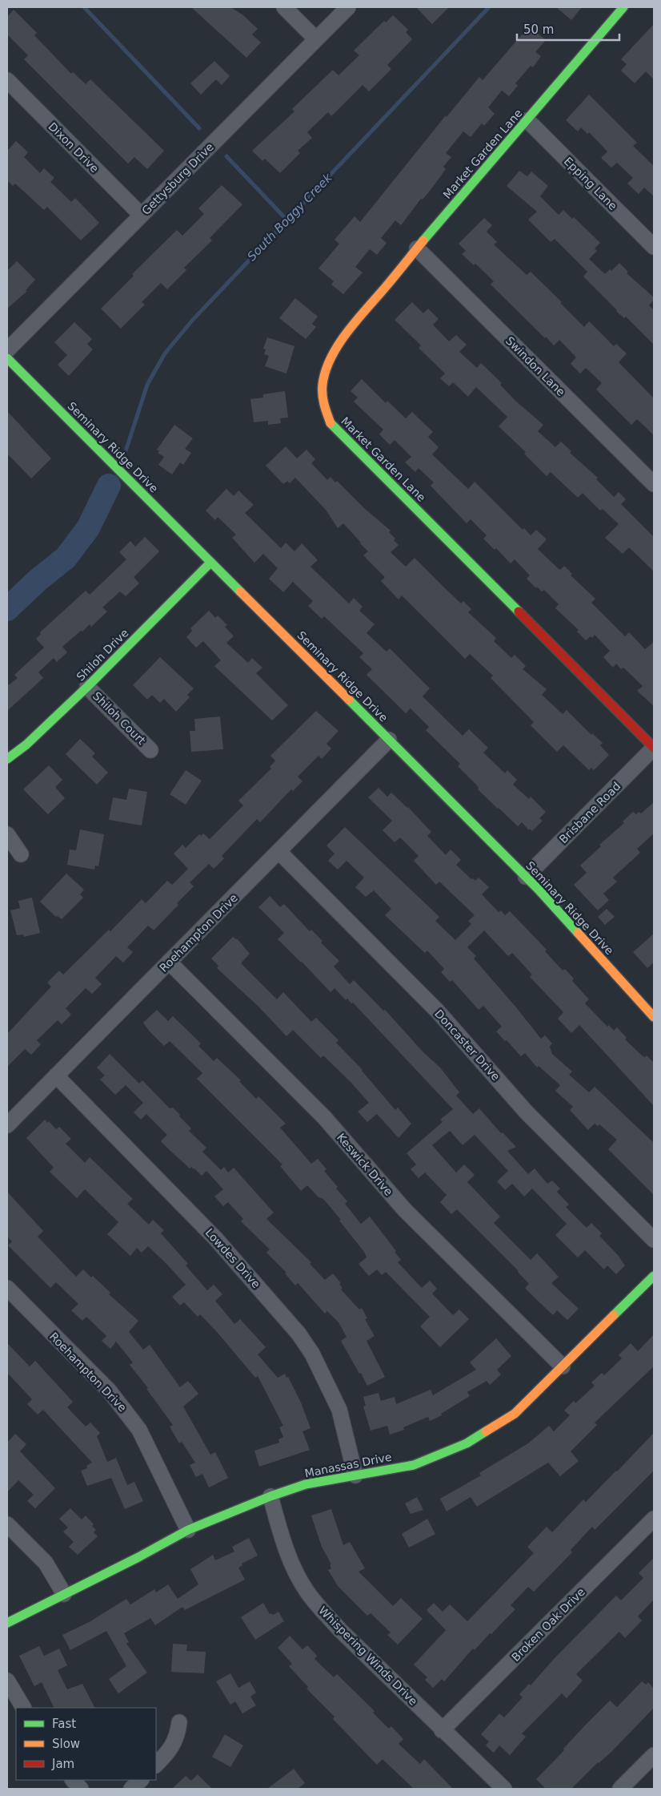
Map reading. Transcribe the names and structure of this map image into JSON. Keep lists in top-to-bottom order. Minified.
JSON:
{"streets":{"street":["Dixon Drive","Market Garden Lane","Gettysburg Drive","Epping Lane","Swindon Lane","Seminary Ridge Drive","Shiloh Drive","Shiloh Court","Brisbane Road","Roehampton Drive","Doncaster Drive","Keswick Drive","Lowdes Drive","Manassas Drive","Broken Oak Drive","Whispering Winds Drive"]},"crossings":[["Dixon Drive","Gettysburg Drive"],["Market Garden Lane","Epping Lane"],["Market Garden Lane","Swindon Lane"],["Market Garden Lane","Brisbane Road"],["Seminary Ridge Drive","Shiloh Drive"],["Seminary Ridge Drive","Brisbane Road"],["Seminary Ridge Drive","Roehampton Drive"],["Shiloh Drive","Shiloh Court"],["Roehampton Drive","Doncaster Drive"],["Roehampton Drive","Keswick Drive"],["Roehampton Drive","Lowdes Drive"],["Roehampton Drive","Manassas Drive"],["Keswick Drive","Manassas Drive"],["Lowdes Drive","Manassas Drive"],["Manassas Drive","Whispering Winds Drive"],["Broken Oak Drive","Whispering Winds Drive"]],"water":["South Boggy Creek"],"legend":["Fast","Slow","Jam"],"scale_bar":"50 m"}
